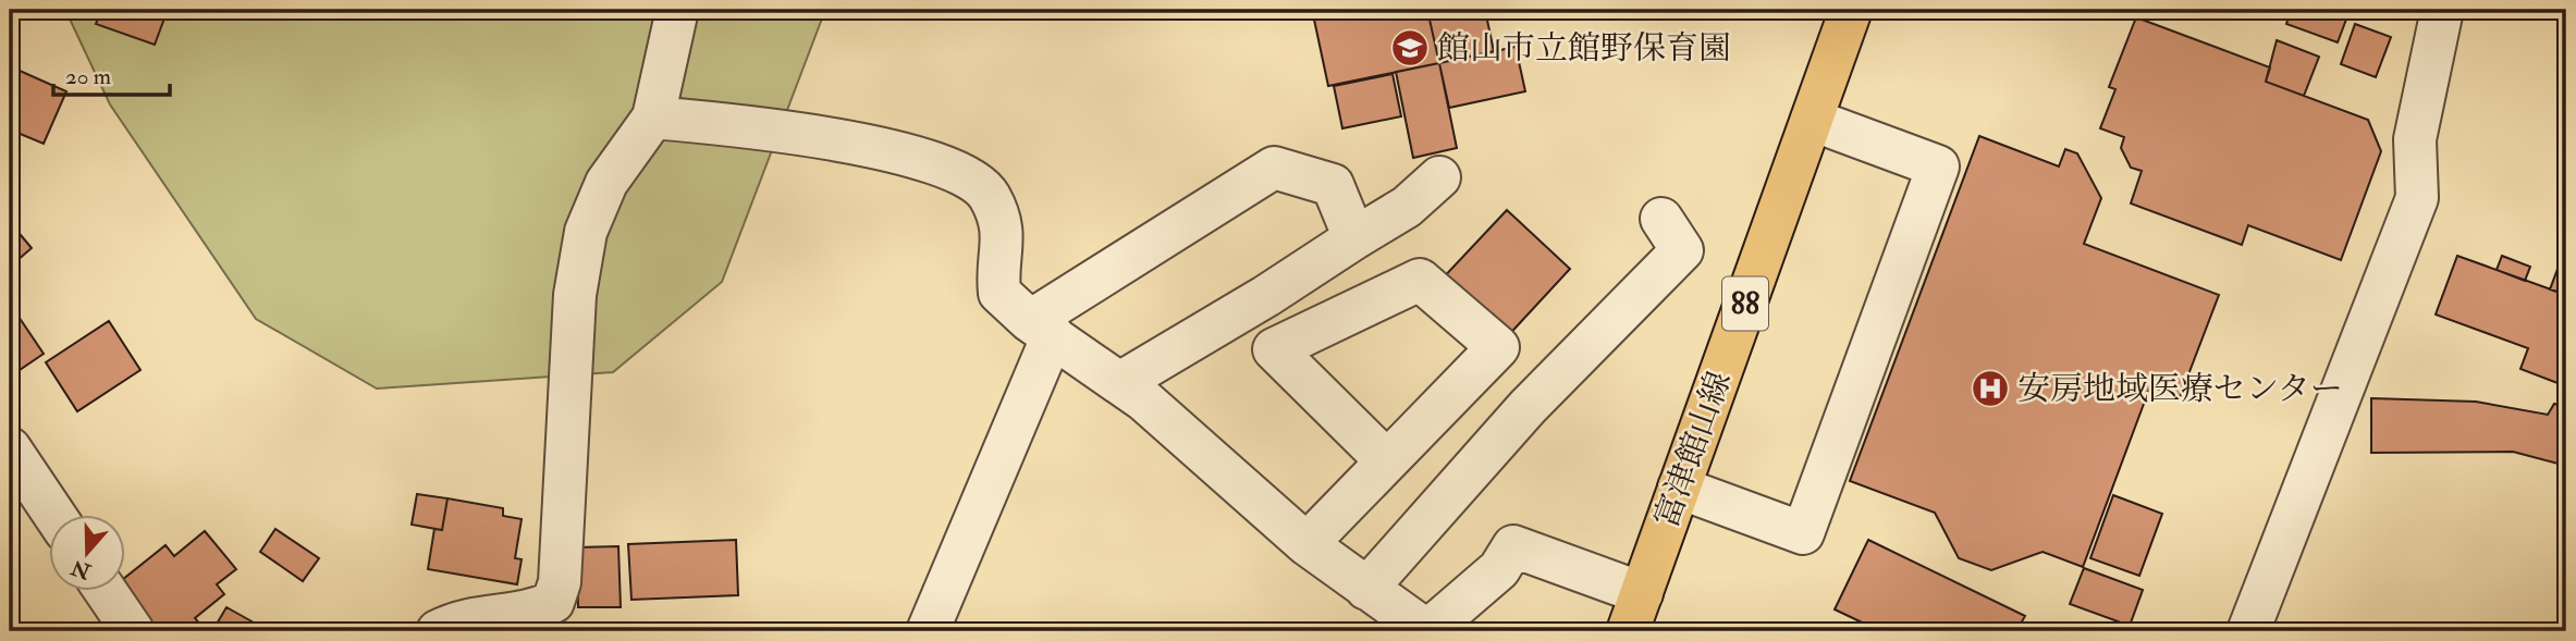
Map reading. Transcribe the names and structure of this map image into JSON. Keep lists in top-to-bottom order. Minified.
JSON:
{"streets":{"main road":["88","富津館山線"]},"places":{"school or university":["館山市立館野保育園"],"hospital":["安房地域医療センター"]},"scale_bar":"20 m","north":"bottom"}
